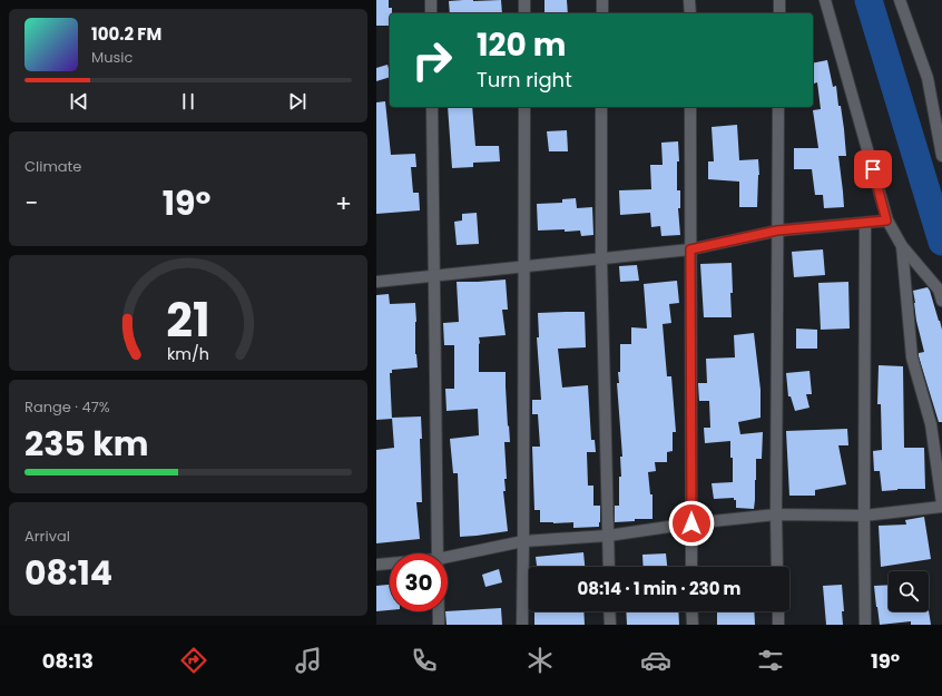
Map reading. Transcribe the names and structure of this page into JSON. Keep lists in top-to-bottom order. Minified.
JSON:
{"page":{"turn":["120 m","Turn right"],"song":["100.2 FM","Music"],"tile":["Climate",["Range · 47%","235 km"],["Arrival","08:14"]],"heat":["−","19°","+"],"limit":"30","trip":"08:14 · 1 min · 230 m","tabs":["08:13","19°"],"gauge":["21","km/h"]}}
